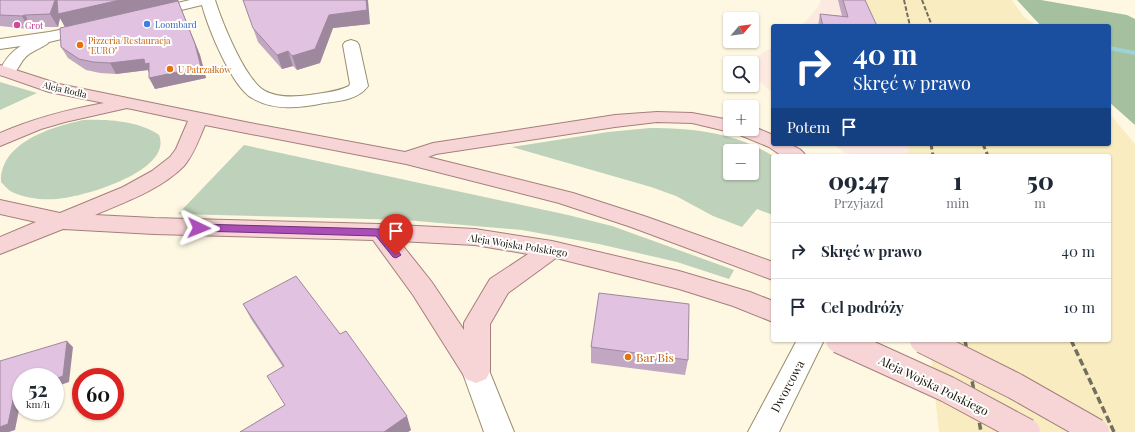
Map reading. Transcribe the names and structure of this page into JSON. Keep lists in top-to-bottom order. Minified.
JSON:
{"streets":{"main road":["Aleja Rodła","Aleja Wojska Polskiego"],"street":["Dworcowa"]},"places":["Loombard","Grot","Pizzeria/Restauracja \"EURO\"","U Patrzałków","Bar Bis"],"north":"top right","page":{"map_buttons":["+","−"],"turn":["40 m","Skręć w prawo"],"then":"Potem","eta":["09:47","Przyjazd","1","min","50","m"],"list":[{"name":"Skręć w prawo","value":"40 m"},{"name":"Cel podróży","value":"10 m"}],"speed":"52 km/h","limit":"60"}}
